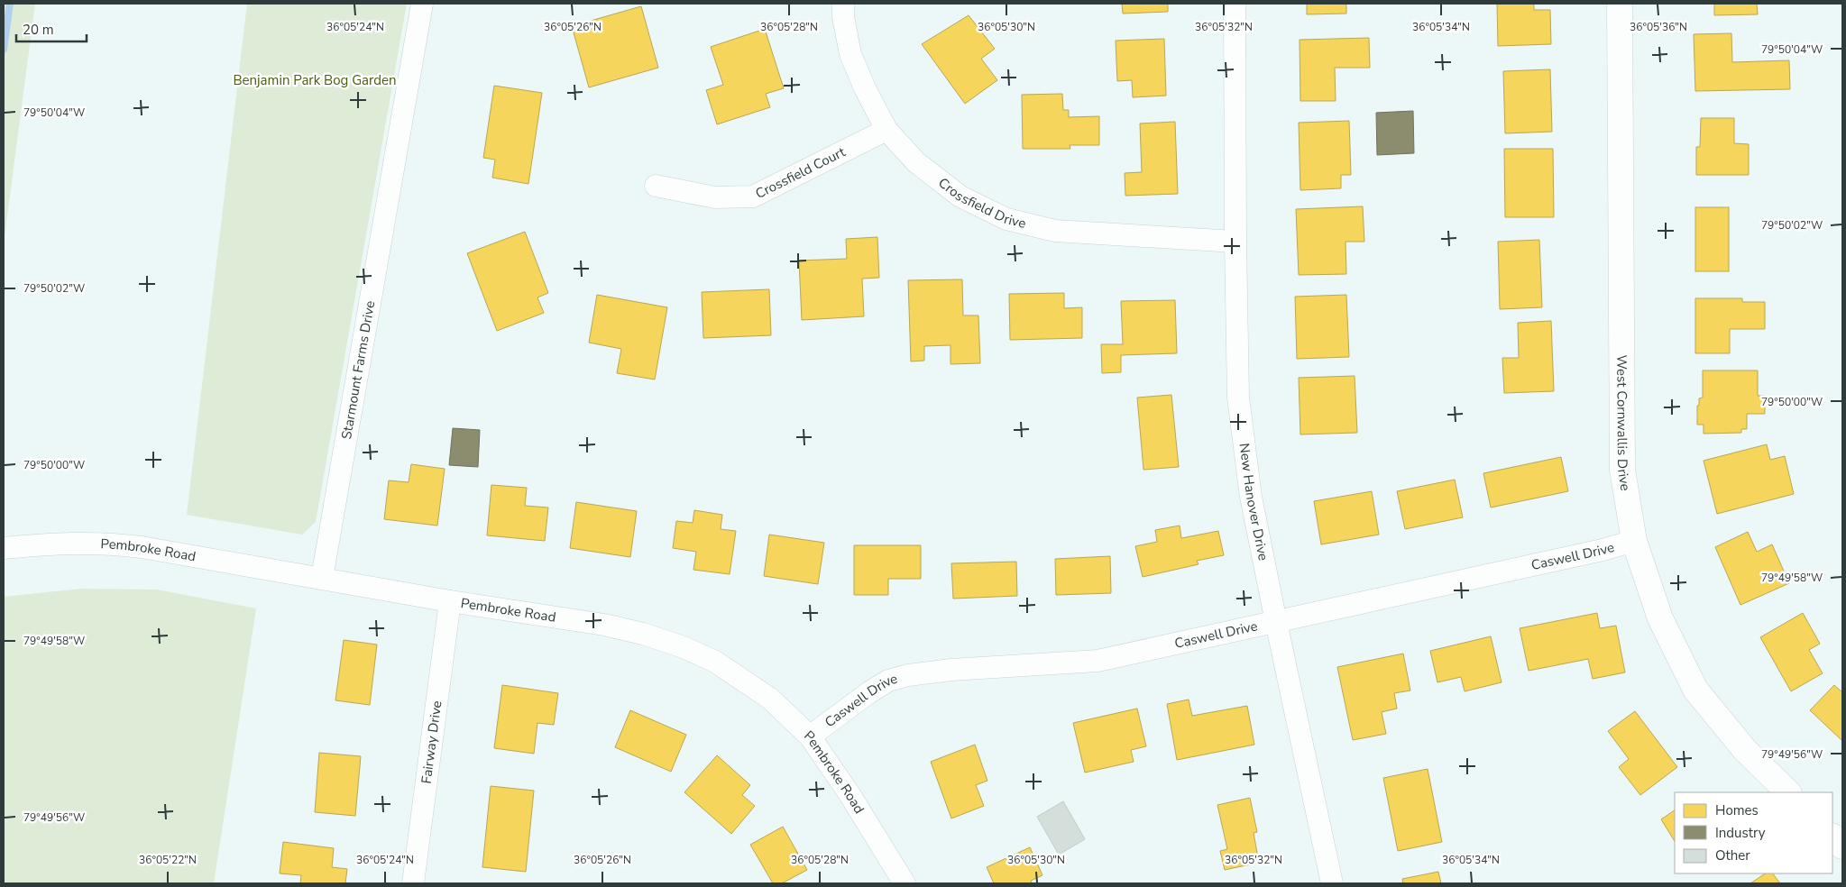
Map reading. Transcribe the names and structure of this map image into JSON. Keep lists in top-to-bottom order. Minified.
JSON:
{"streets":{"street":["Crossfield Court","Crossfield Drive","Starmount Farms Drive","West Cornwallis Drive","New Hanover Drive","Pembroke Road","Caswell Drive","Fairway Drive"]},"crossings":[["Crossfield Court","Crossfield Drive"],["Crossfield Drive","New Hanover Drive"],["Starmount Farms Drive","Pembroke Road"],["West Cornwallis Drive","Caswell Drive"],["New Hanover Drive","Caswell Drive"],["Pembroke Road","Caswell Drive"],["Pembroke Road","Fairway Drive"]],"parks":["Benjamin Park Bog Garden"],"legend":["Homes","Industry","Other"],"scale_bar":"20 m","coordinates":["36°05'24\"N","36°05'26\"N","36°05'28\"N","36°05'30\"N","36°05'32\"N","36°05'34\"N","36°05'36\"N","79°50'04\"W","79°50'02\"W","79°50'00\"W","79°49'58\"W","79°49'56\"W","36°05'22\"N"]}
